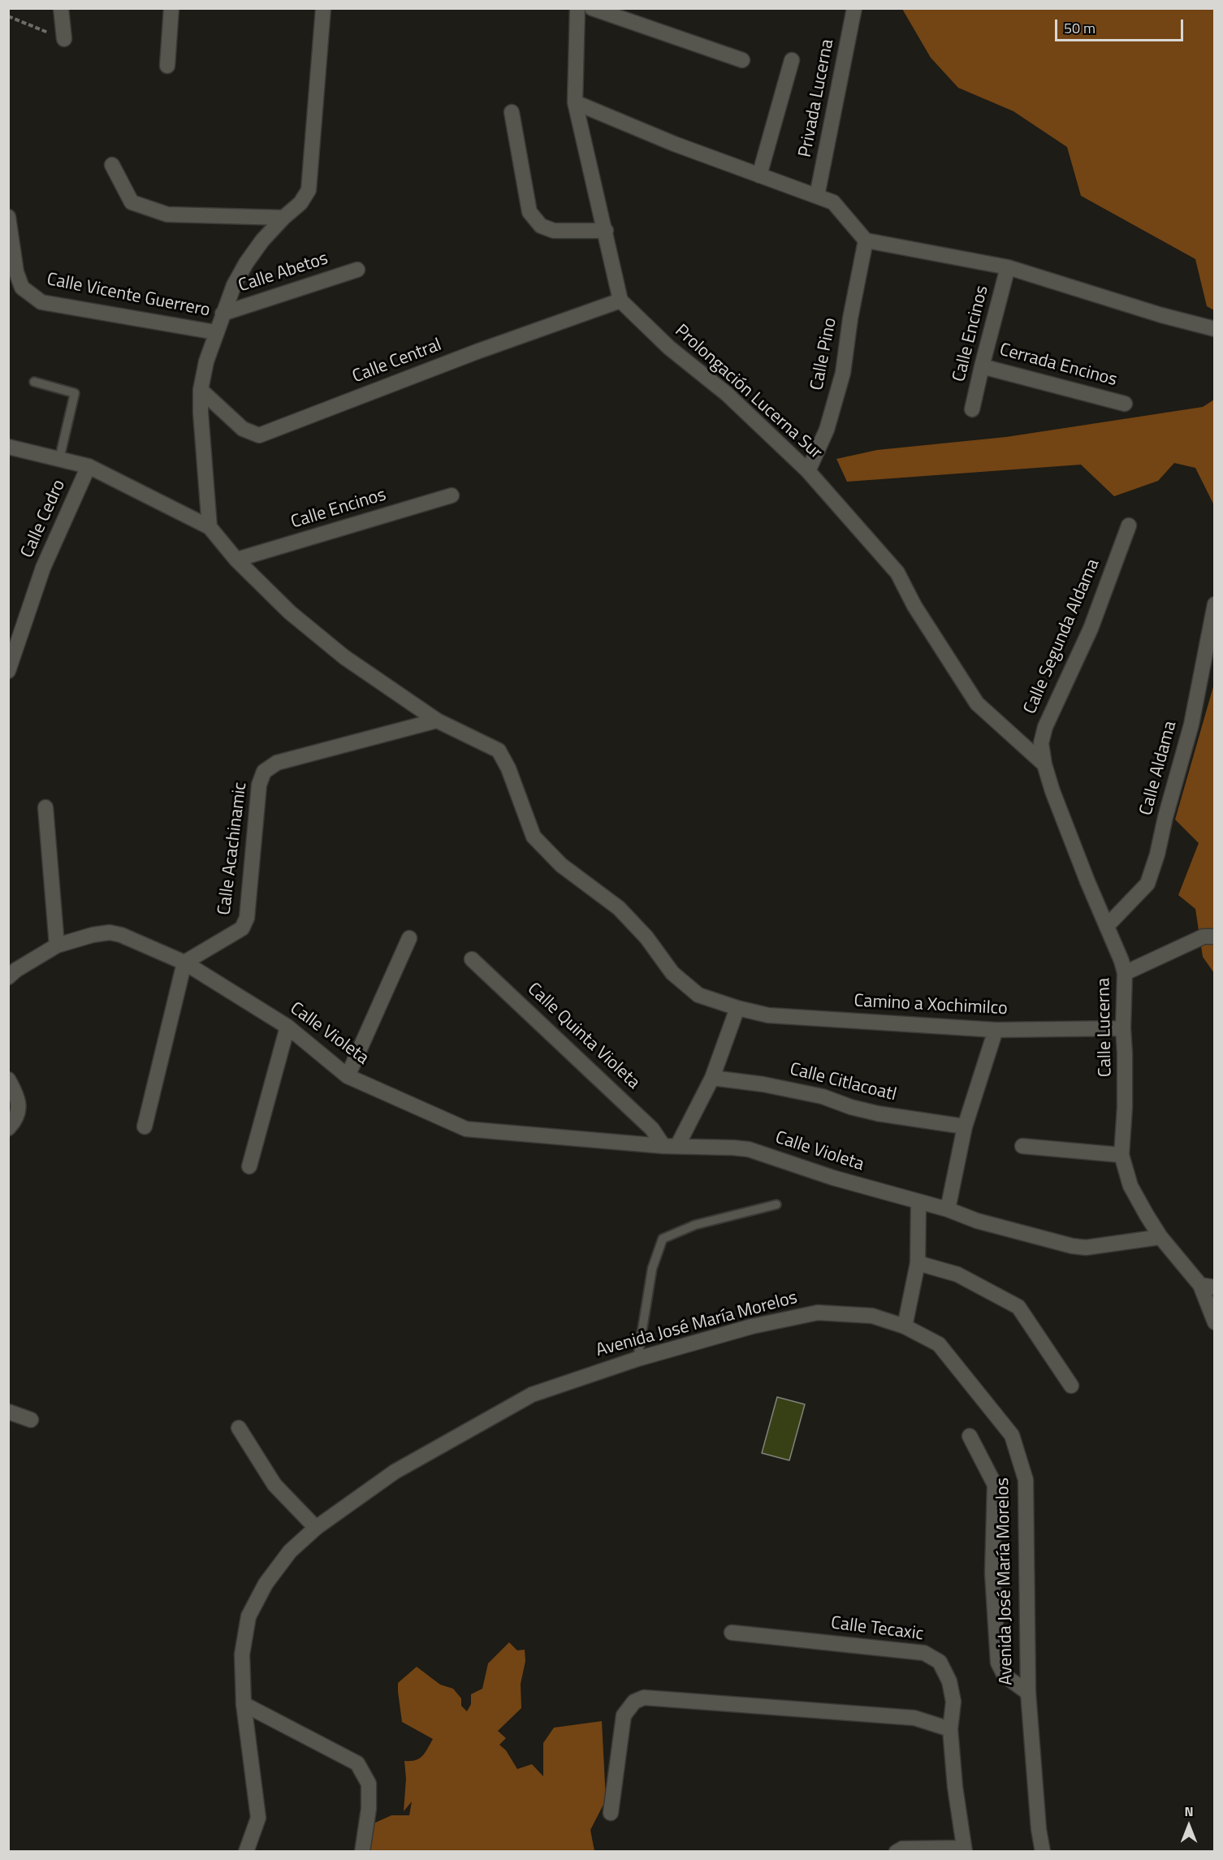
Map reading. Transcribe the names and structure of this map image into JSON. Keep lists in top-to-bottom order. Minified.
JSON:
{"streets":{"street":["Privada Lucerna","Calle Abetos","Calle Vicente Guerrero","Calle Encinos","Calle Pino","Calle Central","Cerrada Encinos","Prolongación Lucerna Sur","Calle Cedro","Calle Segunda Aldama","Calle Aldama","Calle Acachinamic","Camino a Xochimilco","Calle Lucerna","Calle Violeta","Calle Quinta Violeta","Calle Citlacoatl","Avenida José María Morelos","Calle Tecaxic"]},"crossings":[["Calle Encinos","Cerrada Encinos"],["Calle Encinos","Camino a Xochimilco"],["Calle Pino","Prolongación Lucerna Sur"],["Calle Central","Prolongación Lucerna Sur"],["Prolongación Lucerna Sur","Calle Segunda Aldama"],["Prolongación Lucerna Sur","Calle Lucerna"],["Calle Segunda Aldama","Calle Lucerna"],["Calle Aldama","Calle Lucerna"],["Calle Acachinamic","Camino a Xochimilco"],["Calle Acachinamic","Calle Violeta"],["Camino a Xochimilco","Calle Lucerna"],["Calle Lucerna","Calle Violeta"],["Calle Violeta","Calle Quinta Violeta"]],"scale_bar":"50 m","north":"top"}
